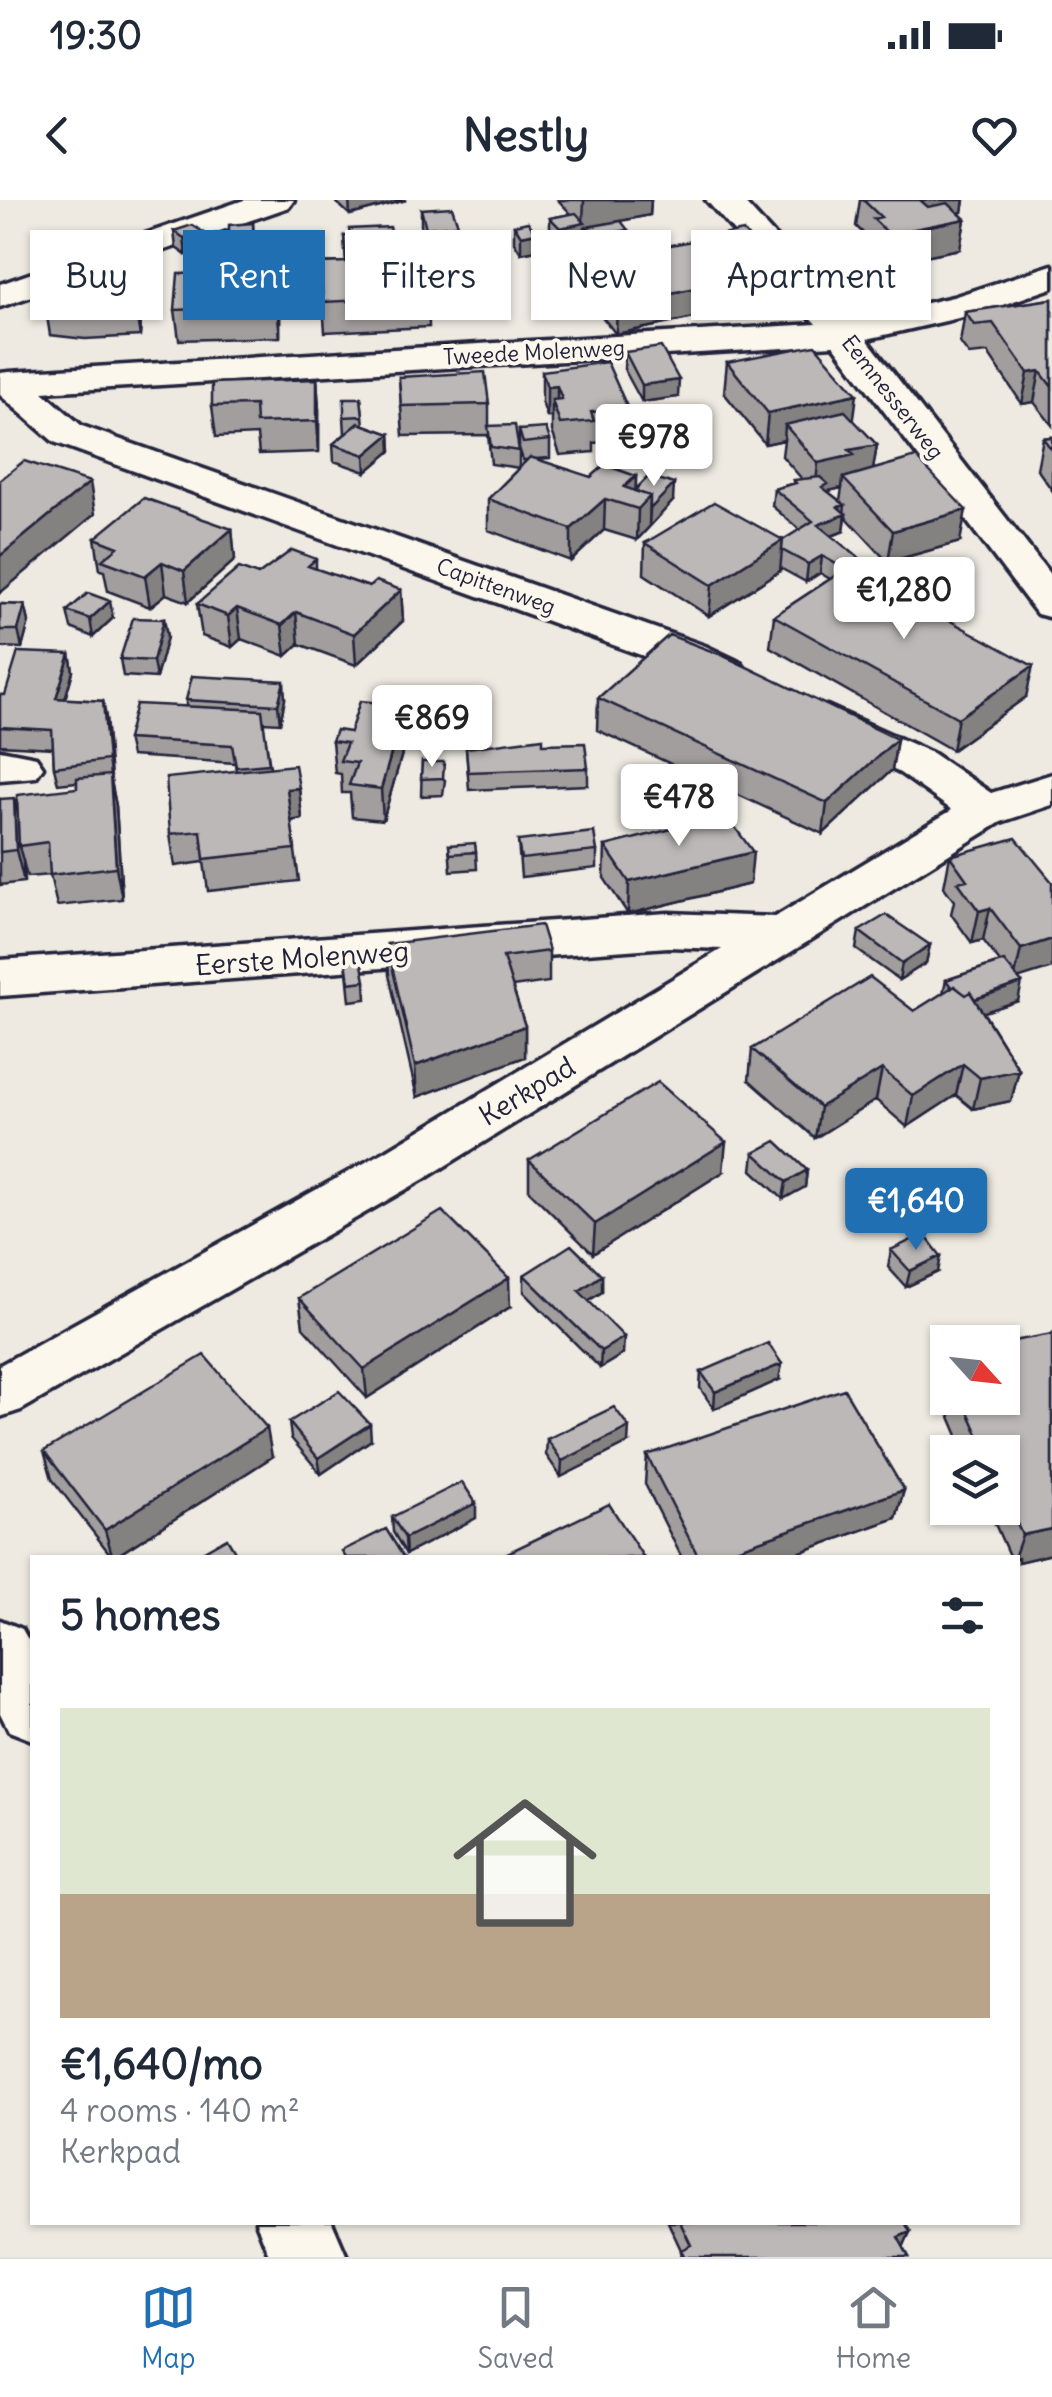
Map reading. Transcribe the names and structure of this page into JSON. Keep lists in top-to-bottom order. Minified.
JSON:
{"streets":{"street":["Tweede Molenweg","Eemnesserweg","Capittenweg","Eerste Molenweg","Kerkpad"]},"crossings":[["Tweede Molenweg","Eemnesserweg"],["Tweede Molenweg","Capittenweg"],["Capittenweg","Kerkpad"],["Eerste Molenweg","Kerkpad"]],"north":"bottom right","page":{"status":"19:30","header":"Nestly","chip":["Buy","Rent","Filters","New","Apartment"],"price":["€978","€1,280","€869","€478","€1,640"],"heading":"5 homes","list":[{"name":"€1,640/mo","note":"4 rooms · 140 m² · Kerkpad"}],"tabs":["Map","Saved","Home"]}}
